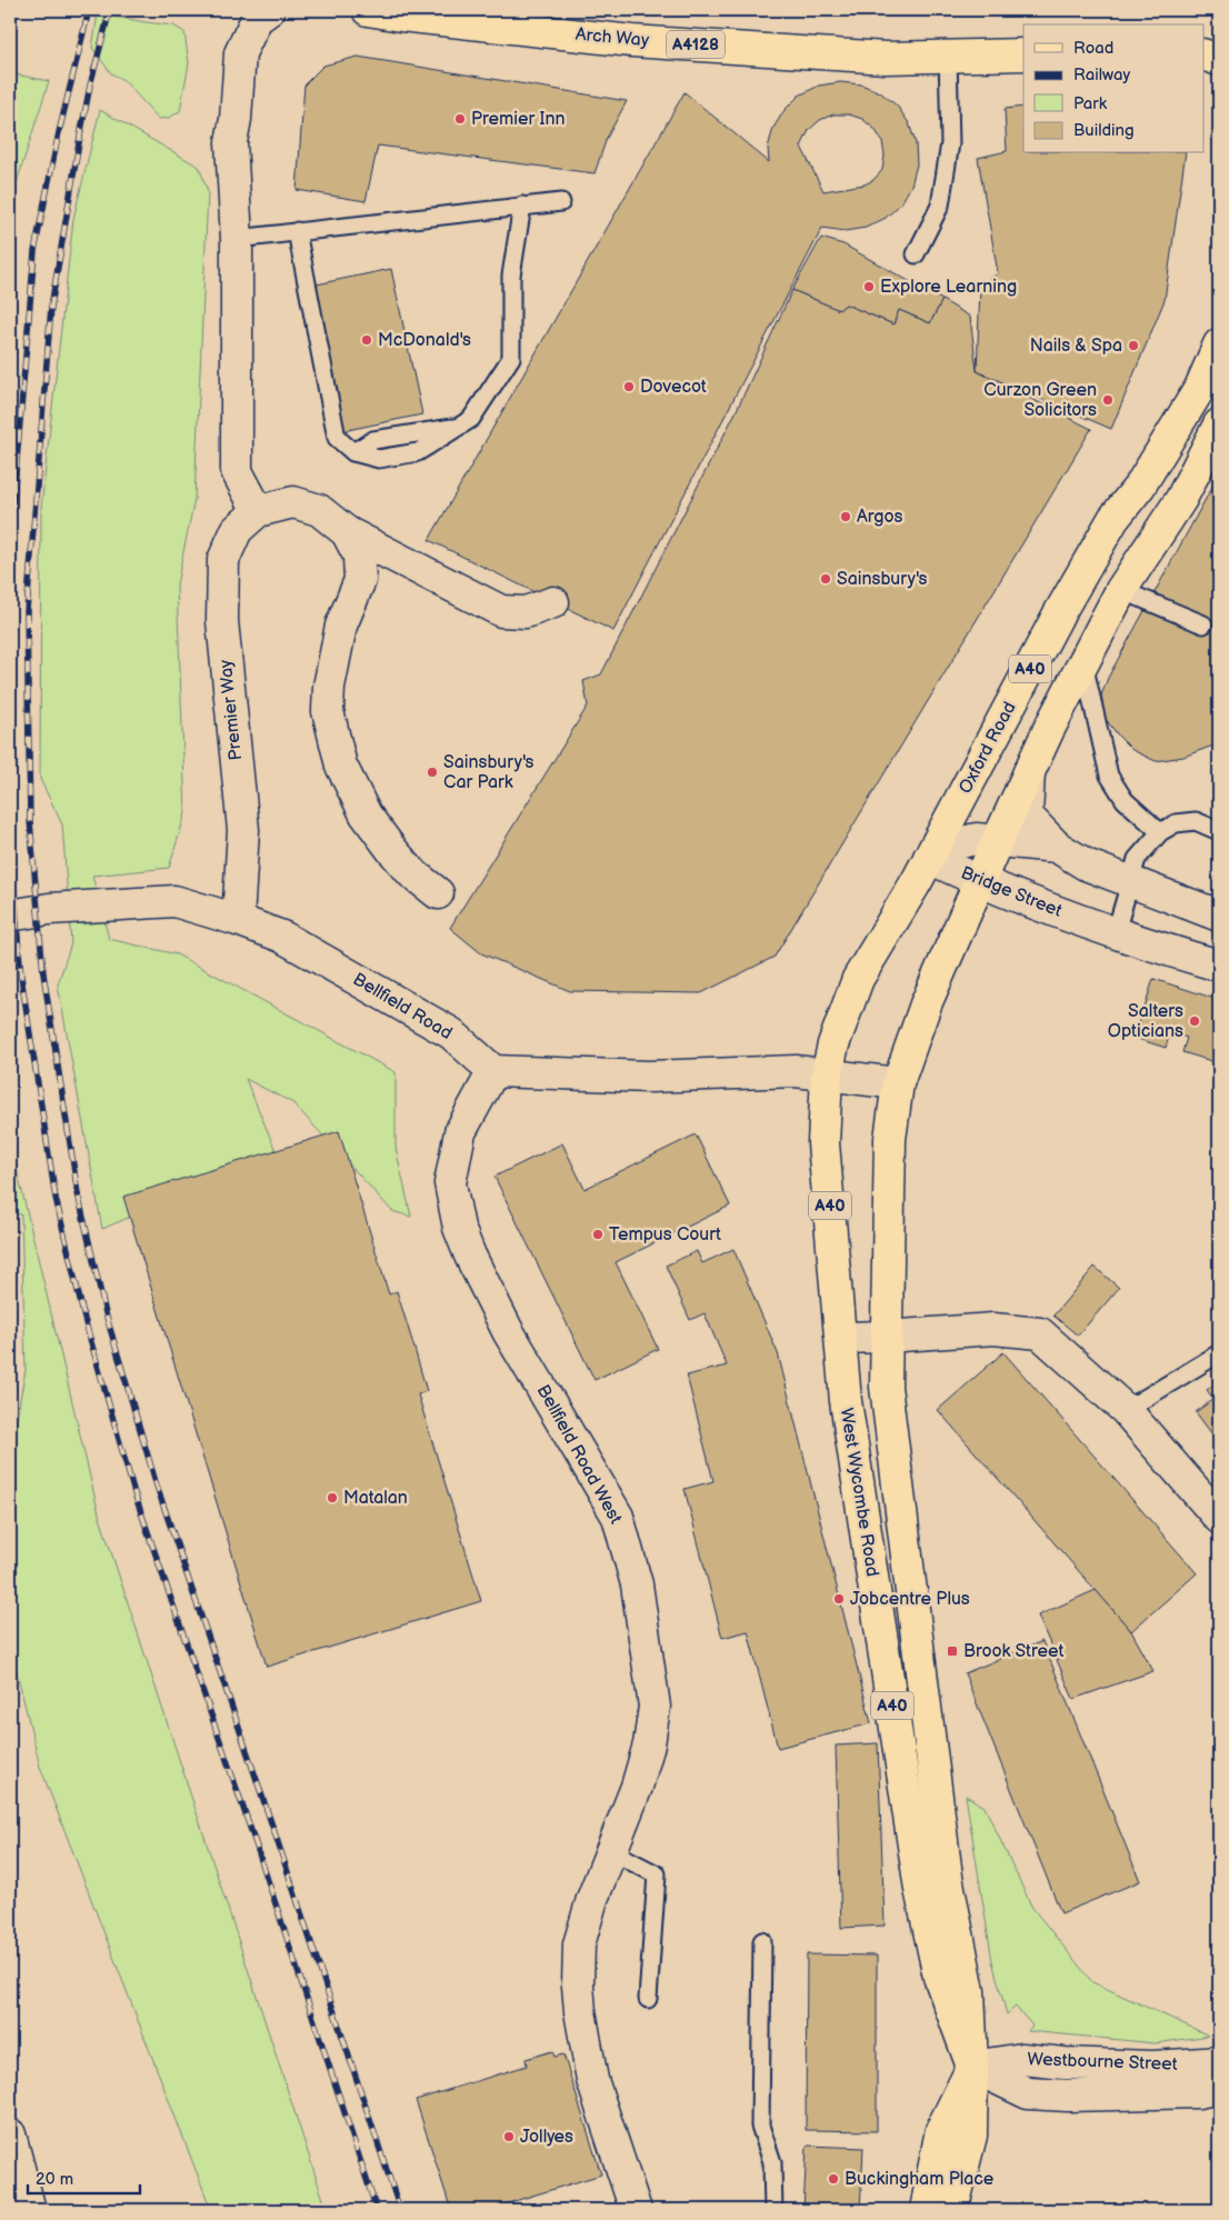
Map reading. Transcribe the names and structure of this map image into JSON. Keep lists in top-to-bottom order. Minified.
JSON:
{"streets":{"main road":["Arch Way","A4128","A40","Oxford Road","West Wycombe Road"],"street":["Premier Way","Bridge Street","Bellfield Road","Bellfield Road West","Westbourne Street"]},"crossings":[["A40","Bridge Street"],["A40","West Wycombe Road"],["Premier Way","Bellfield Road"],["Oxford Road","Bridge Street"],["Oxford Road","West Wycombe Road"],["Bellfield Road","Bellfield Road West"],["West Wycombe Road","Westbourne Street"]],"places":{"other":["Premier Inn","Explore Learning","McDonald's","Nails & Spa","Dovecot","Curzon Green Solicitors","Argos","Sainsbury's","Sainsbury's Car Park","Salters Opticians","Tempus Court","Matalan","Jobcentre Plus","Jollyes","Buckingham Place"],"transit":["Brook Street"]},"legend":["Road","Railway","Park","Building"],"scale_bar":"20 m"}
